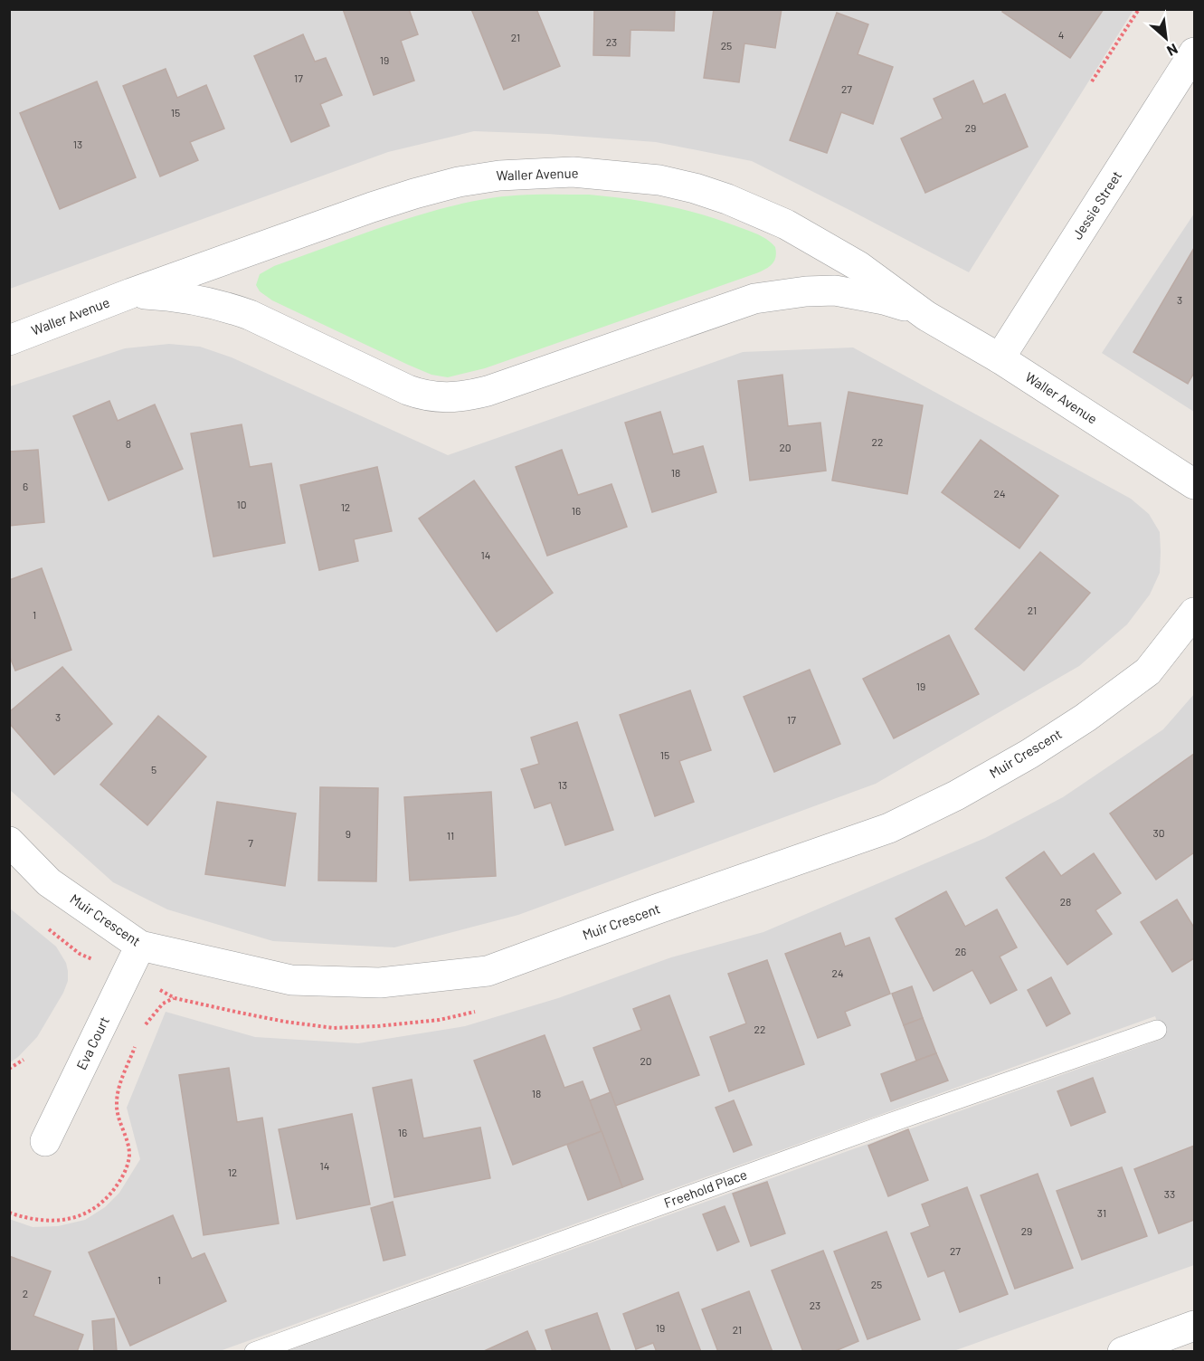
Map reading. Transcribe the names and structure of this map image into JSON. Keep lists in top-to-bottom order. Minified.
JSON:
{"streets":{"street":["Waller Avenue","Jessie Street","Muir Crescent","Eva Court"],"lane":["Freehold Place"]},"crossings":[["Waller Avenue","Jessie Street"],["Muir Crescent","Eva Court"]],"house_numbers":["4","21","23","25","19","17","27","15","29","13","3","22","8","20","18","6","24","10","12","16","14","21","1","19","3","17","15","5","13","30","9","11","7","28","26","24","22","20","18","16","14","12","33","31","29","27","1","25","2","23","19","21"],"north":"bottom right"}
